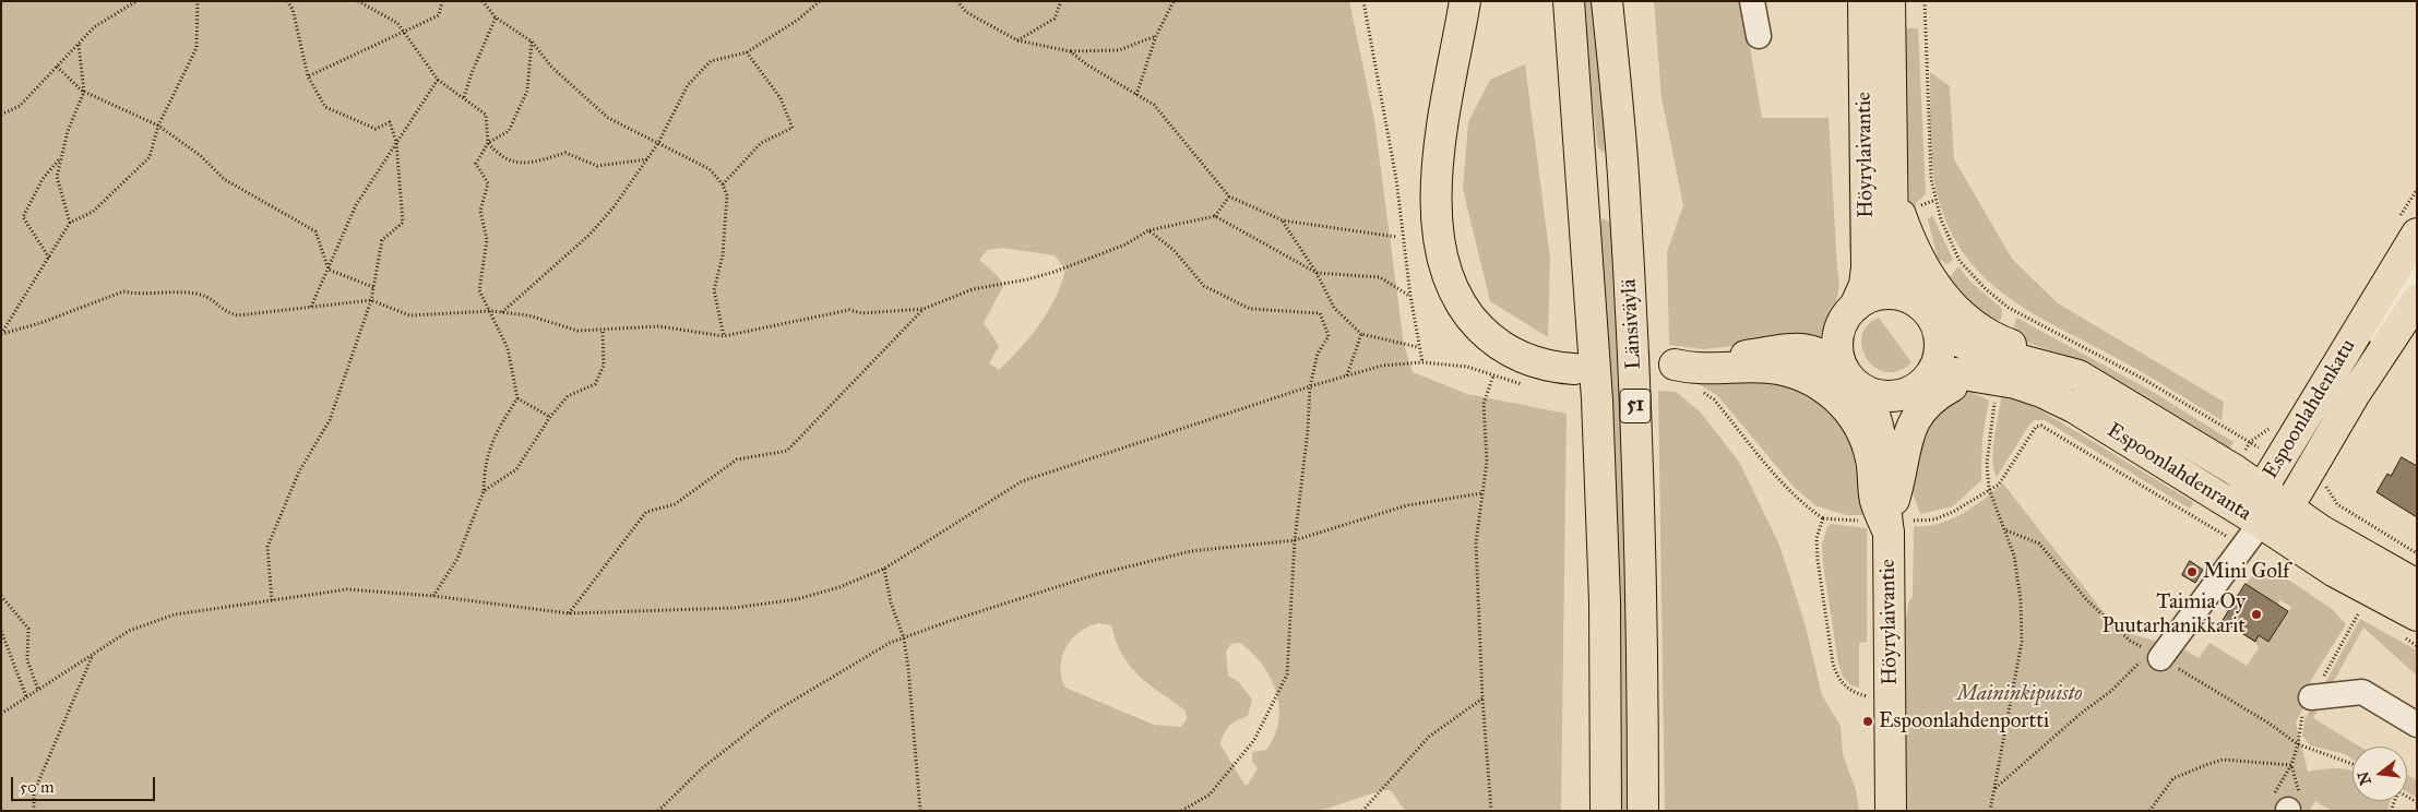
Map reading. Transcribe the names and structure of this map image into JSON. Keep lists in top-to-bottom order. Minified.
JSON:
{"streets":{"main road":["Höyrylaivantie","Länsiväylä","51","Espoonlahdenkatu","Espoonlahdenranta"]},"crossings":[["Höyrylaivantie","Espoonlahdenranta"],["Espoonlahdenkatu","Espoonlahdenranta"]],"parks":["Maininkipuisto"],"places":["Mini Golf","Taimia Oy Puutarhanikkarit","Espoonlahdenportti"],"scale_bar":"50 m","north":"left"}
